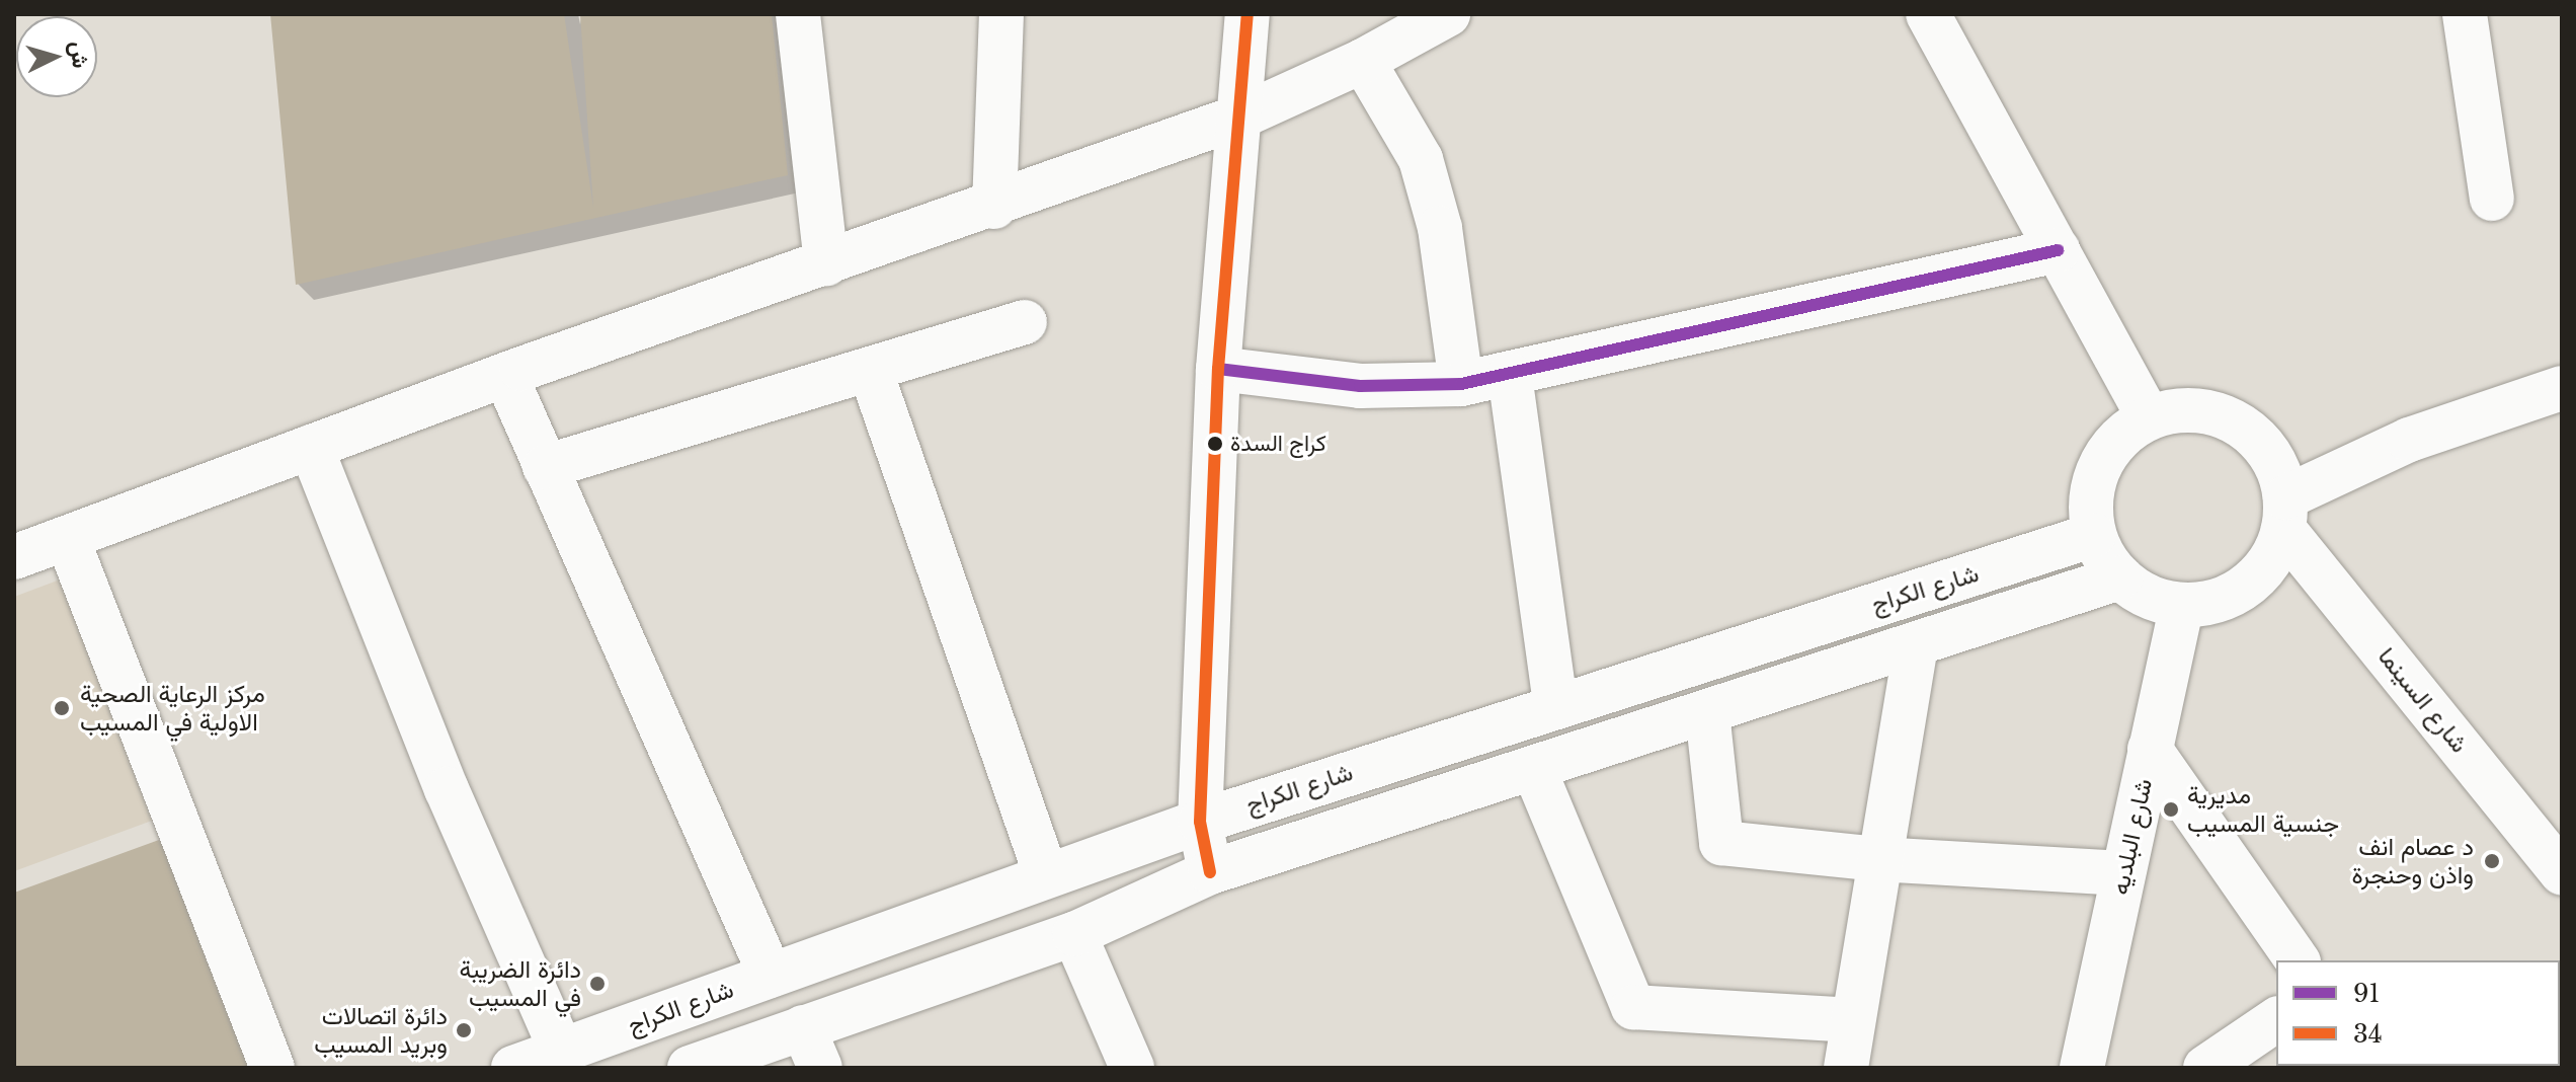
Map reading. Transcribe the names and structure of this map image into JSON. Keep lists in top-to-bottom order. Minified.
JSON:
{"streets":{"street":["شارع الكراج","شارع السينما","شارع البلديه"]},"crossings":[["شارع الكراج","شارع السينما"],["شارع الكراج","شارع البلديه"],["شارع السينما","شارع البلديه"]],"places":["كراج السدة","مركز الرعاية الصحية الاولية في المسيب","مديرية جنسية المسيب","د عصام انف واذن وحنجرة","دائرة الضريبة في المسيب","دائرة اتصالات وبريد المسيب"],"lines":["transit line 34","transit line 91"],"legend":["91","34"],"north":"right"}
